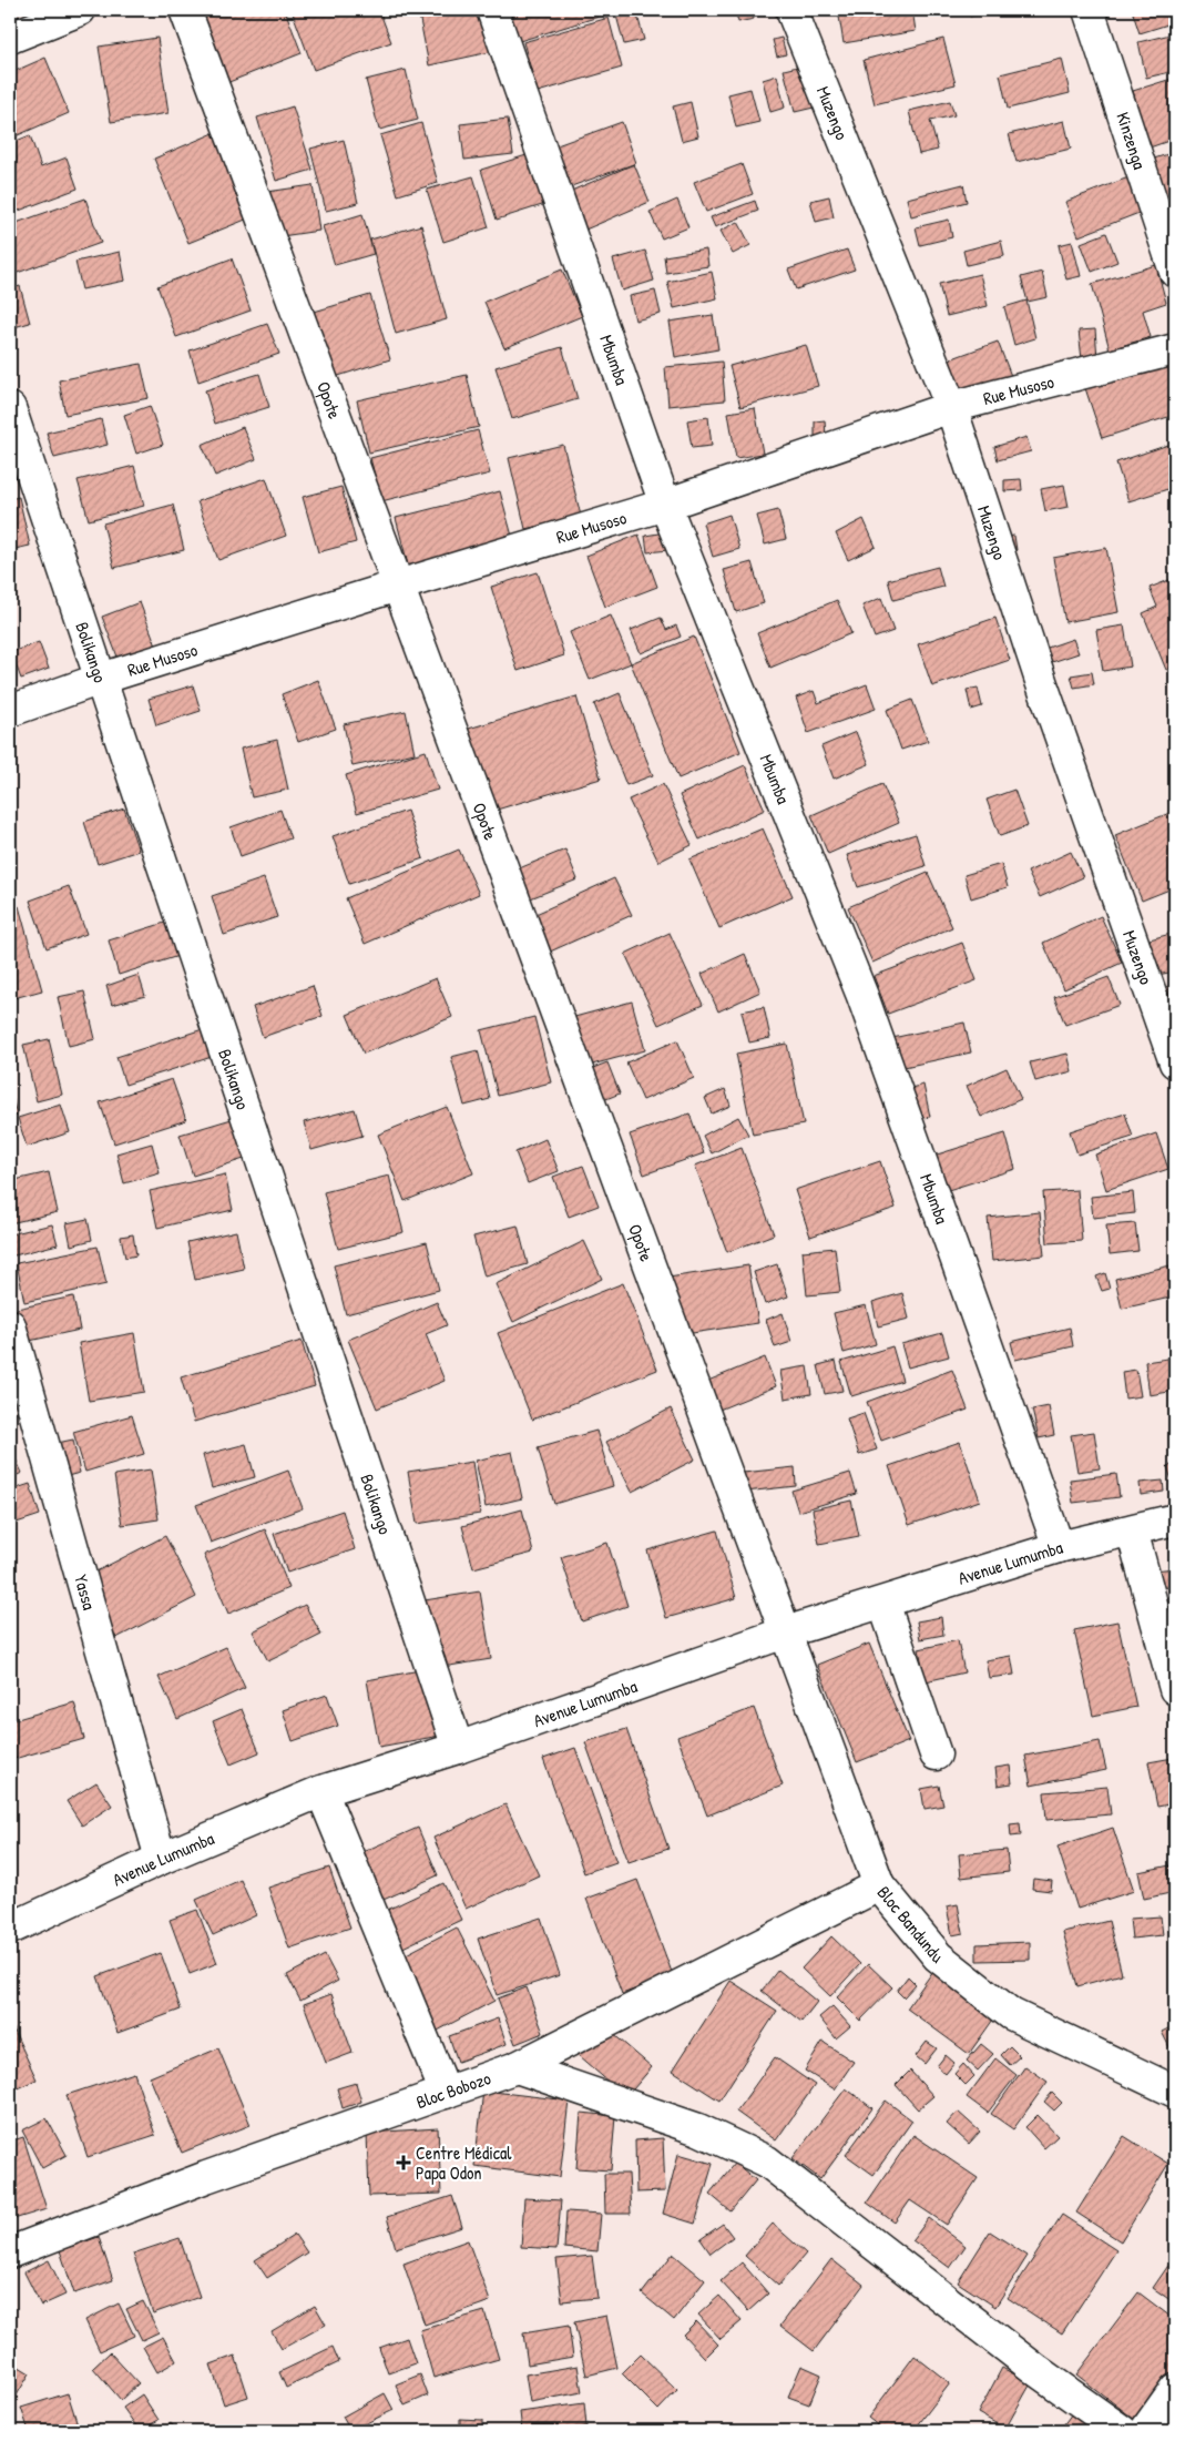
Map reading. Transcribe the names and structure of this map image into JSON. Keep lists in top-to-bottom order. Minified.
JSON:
{"streets":{"street":["Muzengo","Kinzenga","Mbumba","Rue Musoso","Opote","Bolikango","Avenue Lumumba","Yassa","Bloc Bandundu","Bloc Bobozo"]},"crossings":[["Muzengo","Rue Musoso"],["Mbumba","Rue Musoso"],["Mbumba","Avenue Lumumba"],["Rue Musoso","Opote"],["Rue Musoso","Bolikango"],["Opote","Avenue Lumumba"],["Opote","Bloc Bandundu"],["Bolikango","Avenue Lumumba"],["Avenue Lumumba","Yassa"],["Avenue Lumumba","Bloc Bandundu"],["Bloc Bandundu","Bloc Bobozo"]],"places":{"health":["Centre Médical Papa Odon"]}}
